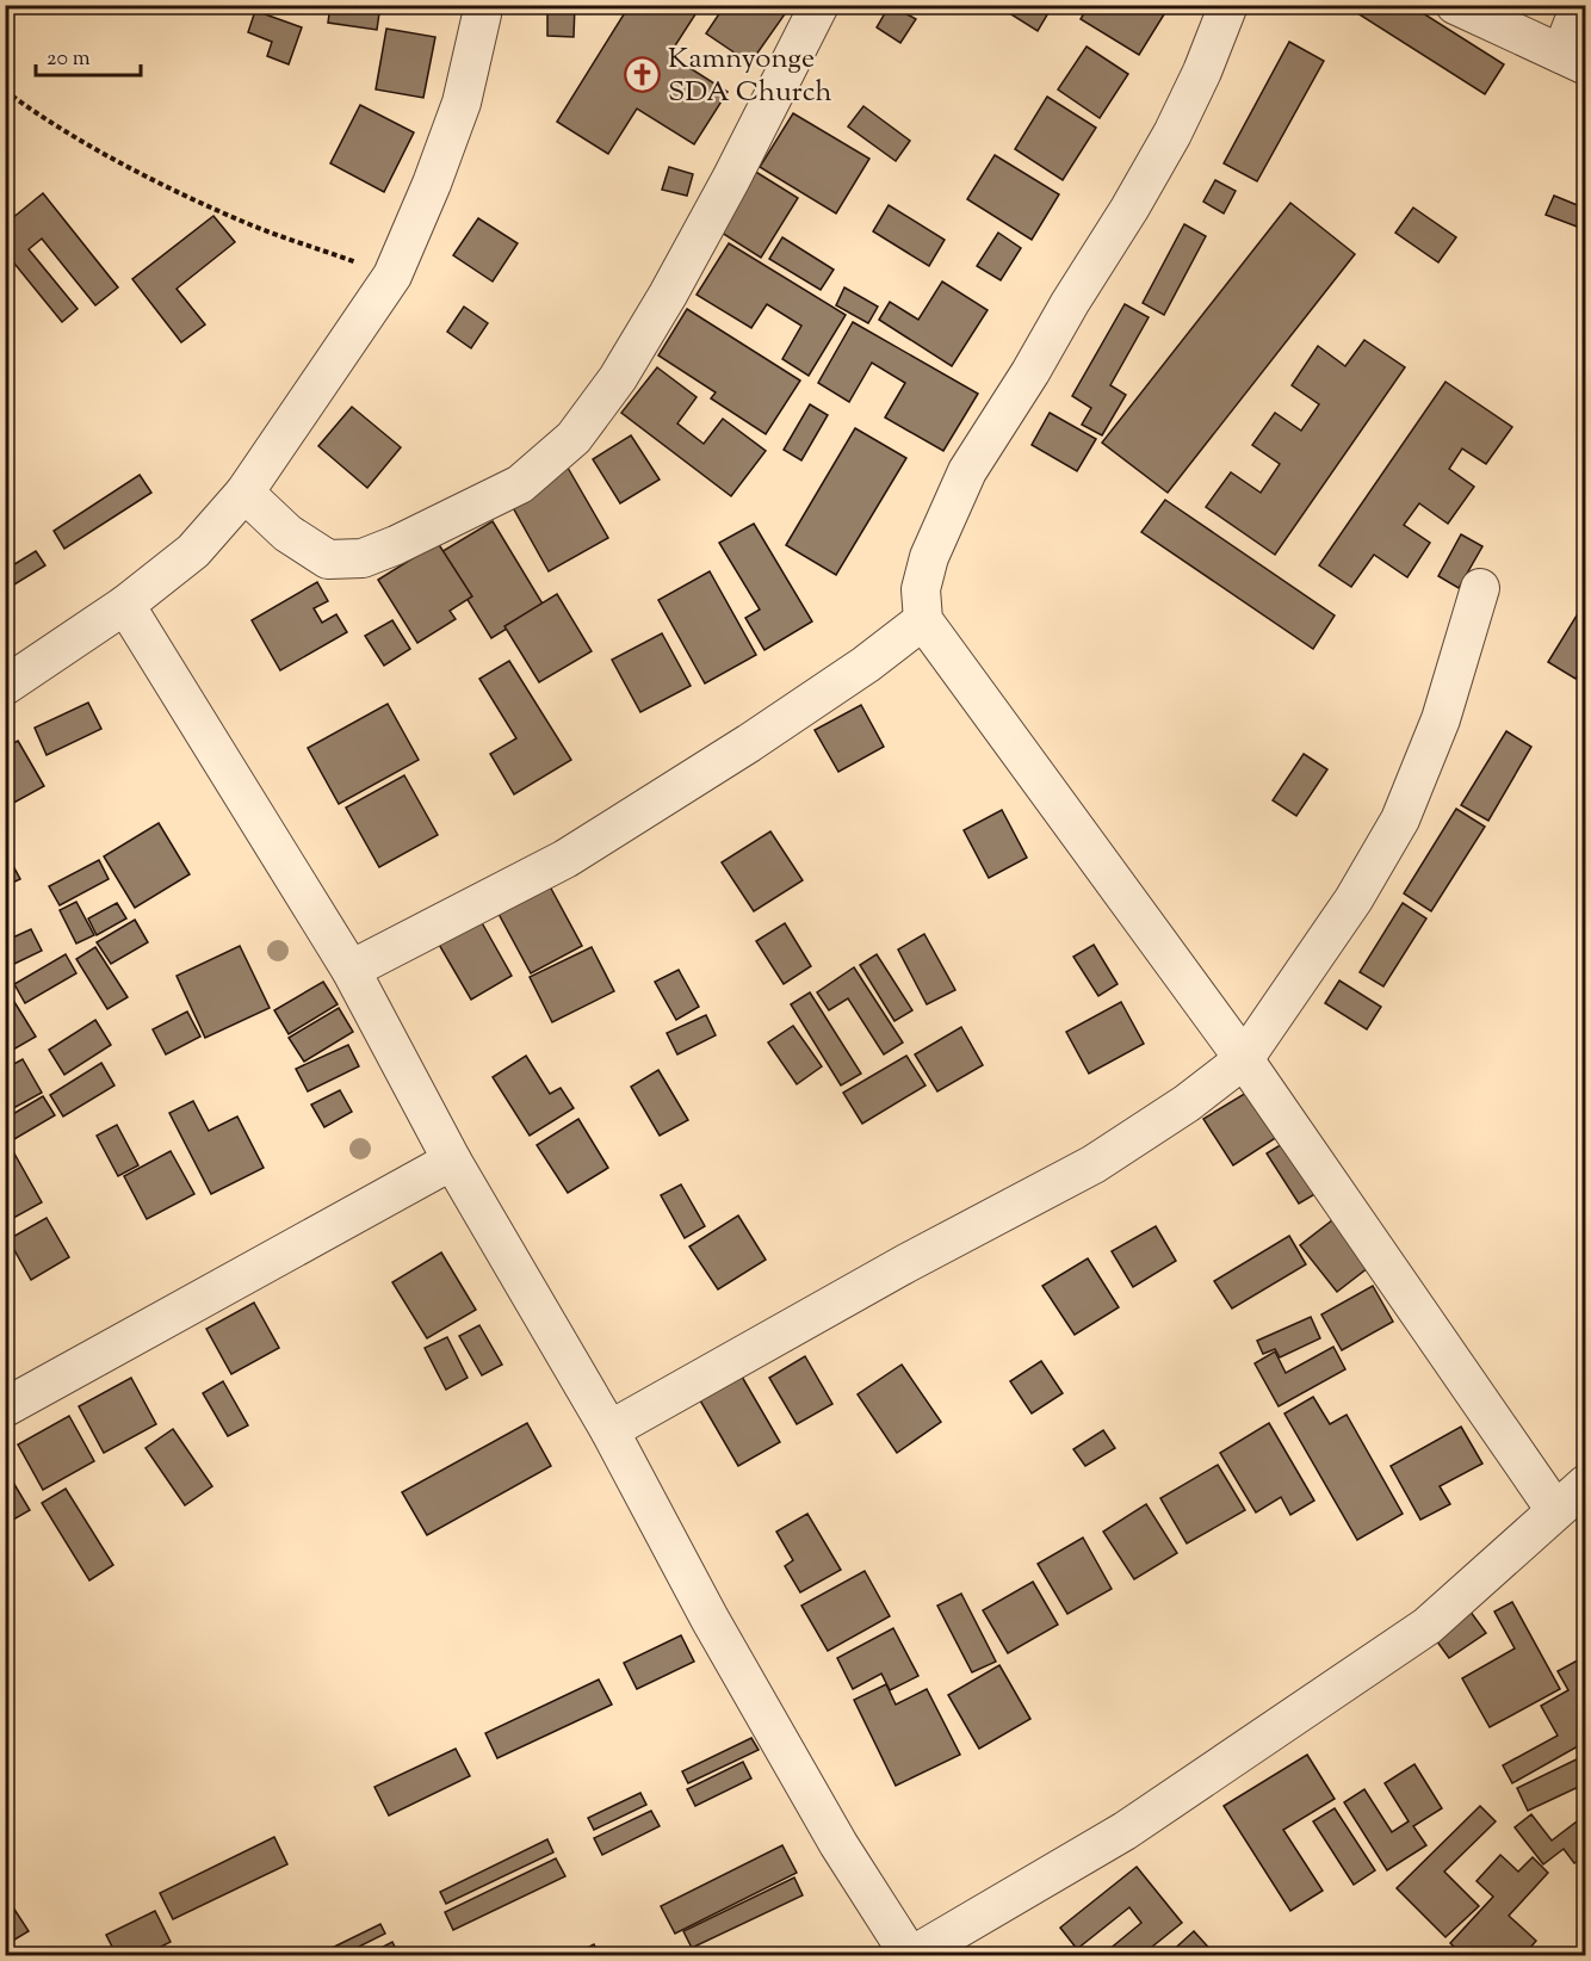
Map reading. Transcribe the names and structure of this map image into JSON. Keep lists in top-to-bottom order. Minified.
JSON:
{"places":{"church":["Kamnyonge SDA Church"]},"scale_bar":"20 m"}
